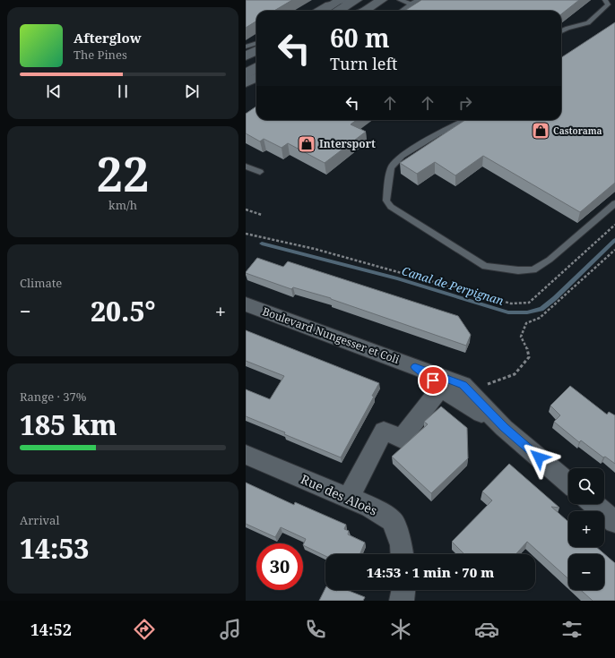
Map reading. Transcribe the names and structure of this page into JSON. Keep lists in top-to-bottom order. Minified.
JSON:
{"streets":{"street":["Boulevard Nungesser et Coli","Rue des Aloès"]},"water":["Canal de Perpignan"],"places":{"shop":["Castorama","Intersport"]},"page":{"turn":["60 m","Turn left"],"song":["Afterglow","The Pines"],"tile":[["22","km/h"],"Climate",["Range · 37%","185 km"],["Arrival","14:53"]],"heat":["−","20.5°","+"],"map_buttons":["+","−"],"limit":"30","trip":"14:53 · 1 min · 70 m","tabs":"14:52"}}
